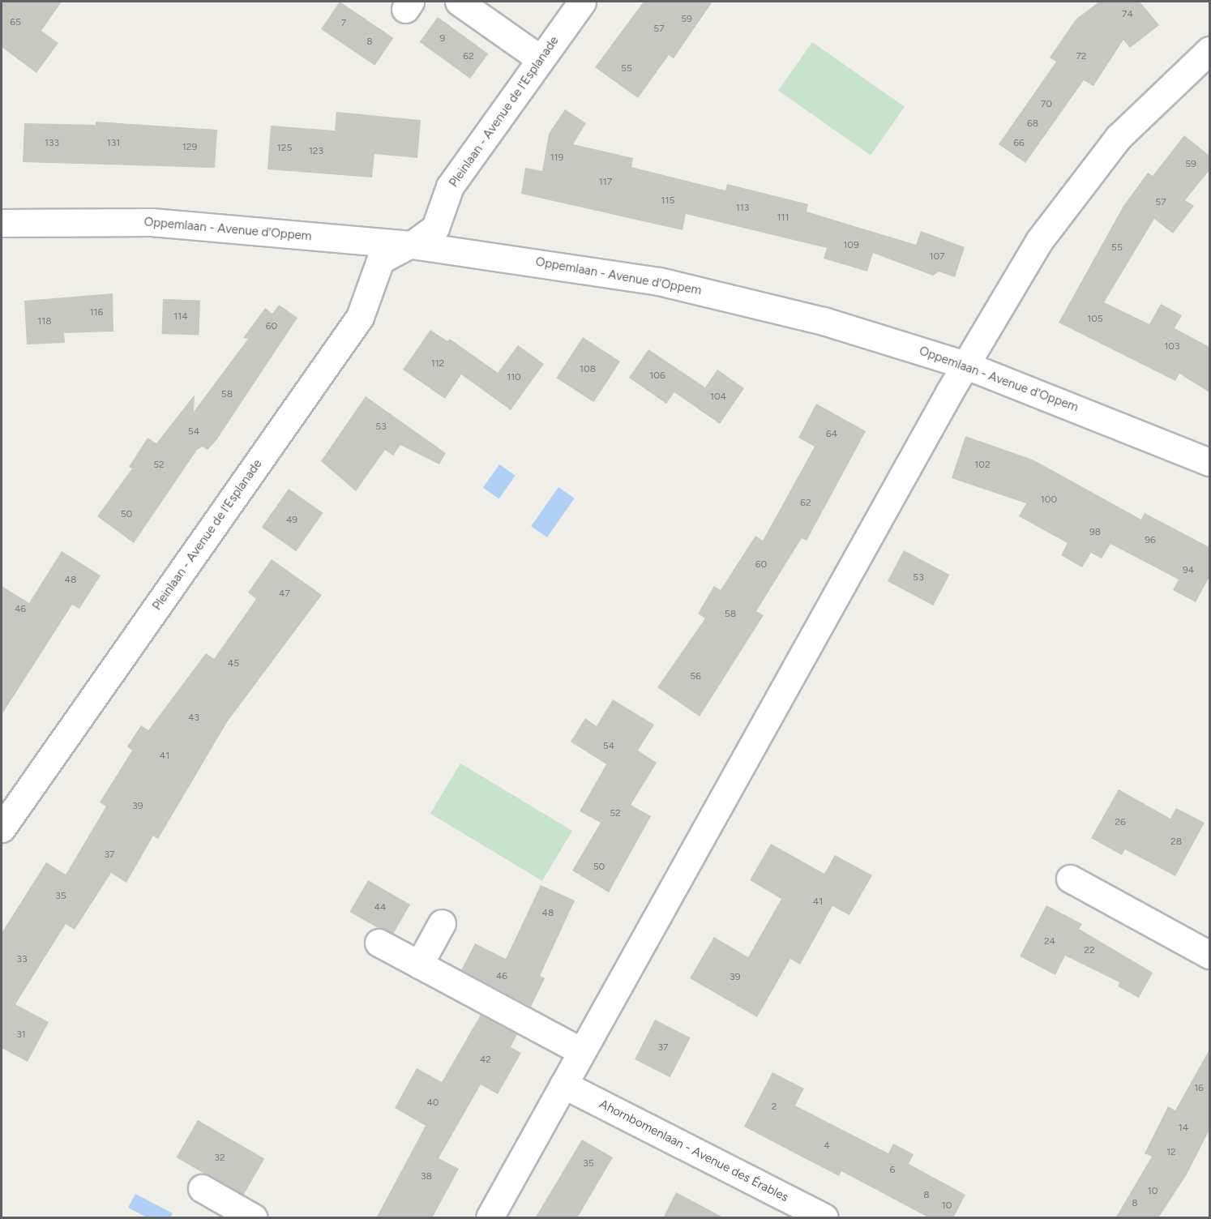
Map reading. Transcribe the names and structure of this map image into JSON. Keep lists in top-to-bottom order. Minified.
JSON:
{"streets":{"street":["Pleinlaan - Avenue de l'Esplanade","Oppemlaan - Avenue d'Oppem","Ahornbomenlaan - Avenue des Érables"]},"crossings":[["Pleinlaan - Avenue de l'Esplanade","Oppemlaan - Avenue d'Oppem"]],"house_numbers":["74","59","65","7","57","9","8","62","72","55","70","68","133","131","66","129","125","123","119","59","117","115","57","113","111","109","55","107","116","114","105","118","60","103","112","108","106","110","58","104","53","54","64","52","102","100","62","50","49","98","96","60","94","53","48","47","46","58","45","56","43","54","41","39","52","26","28","37","50","35","41","44","48","24","22","33","46","39","31","37","42","16","40","2","14","4","12","32","35","6","38","10","8","8","10"]}
